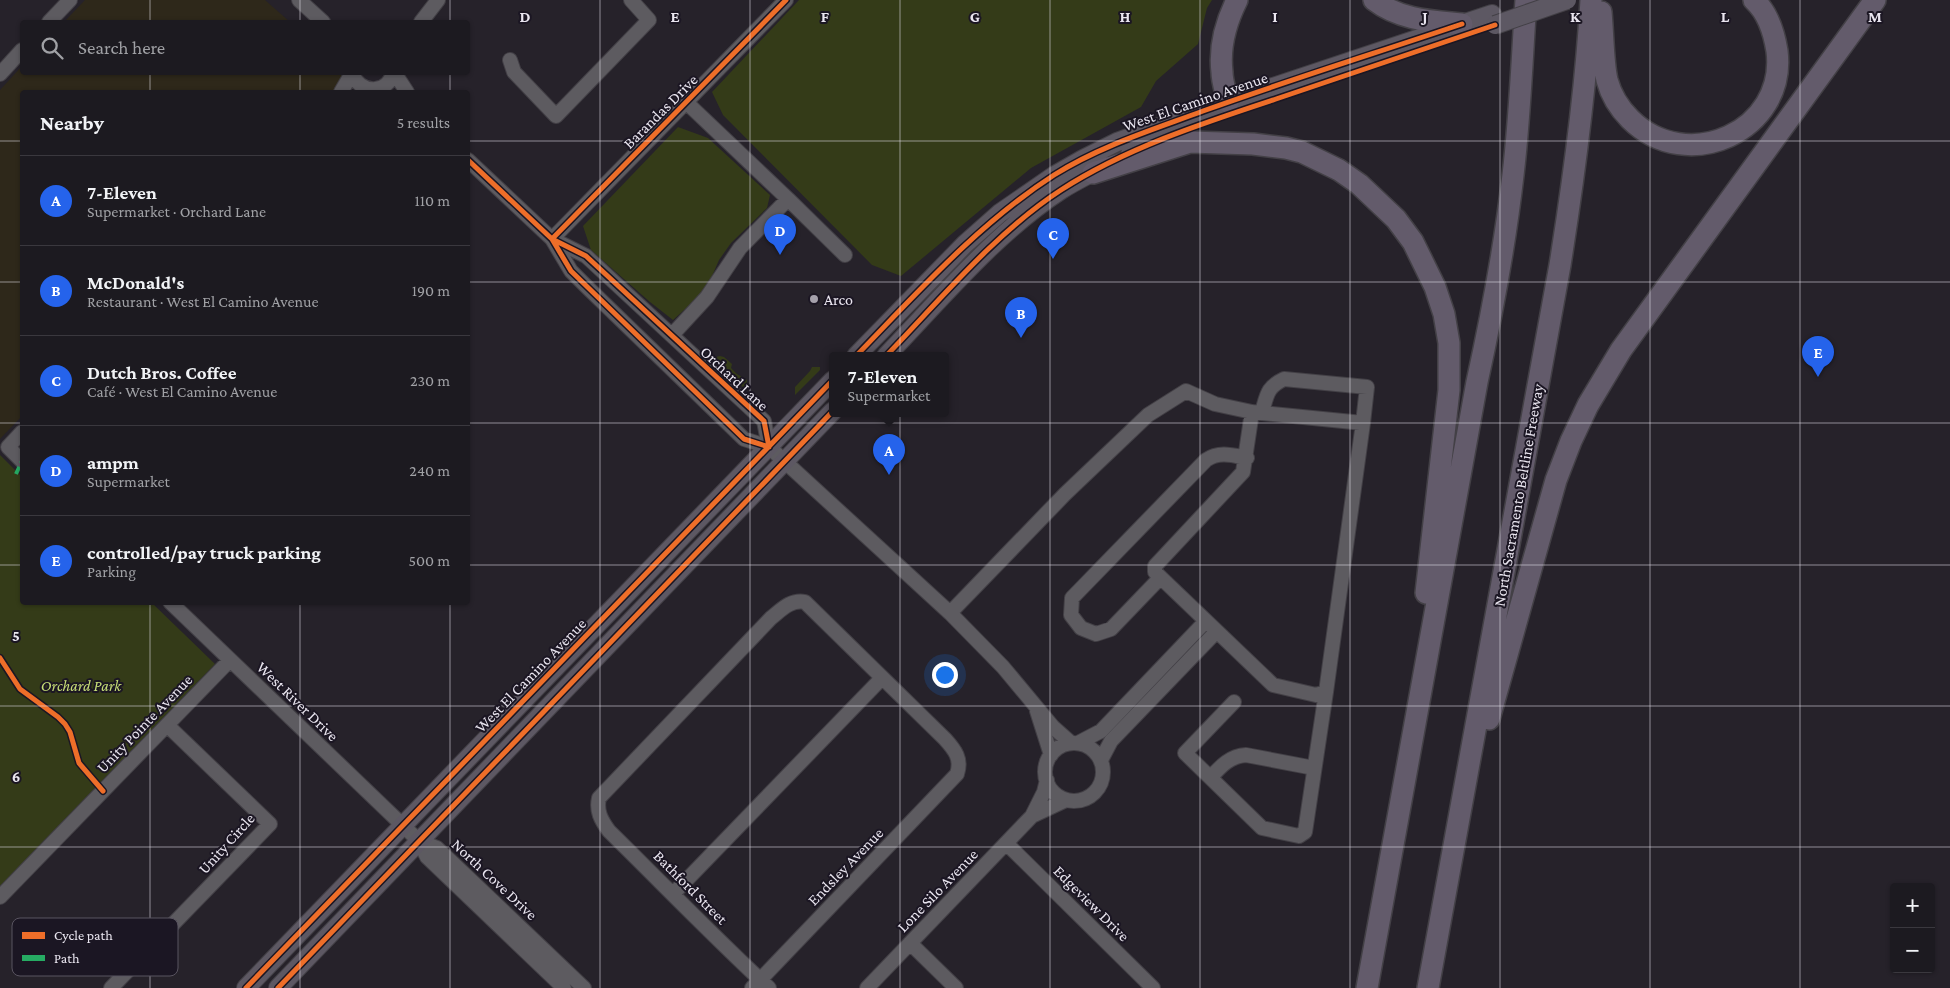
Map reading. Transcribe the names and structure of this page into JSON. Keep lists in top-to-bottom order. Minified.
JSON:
{"streets":{"highway":["North Sacramento Beltline Freeway"],"main road":["West El Camino Avenue"],"street":["Barandas Drive","Orchard Lane","West River Drive","Unity Pointe Avenue","Unity Circle","Endsley Avenue","North Cove Drive","Bathford Street","Lone Silo Avenue","Edgeview Drive"]},"crossings":[["West El Camino Avenue","Orchard Lane"],["West El Camino Avenue","West River Drive"],["Barandas Drive","Orchard Lane"],["Orchard Lane","Lone Silo Avenue"],["West River Drive","Unity Pointe Avenue"],["West River Drive","North Cove Drive"],["Unity Pointe Avenue","Unity Circle"],["Endsley Avenue","Bathford Street"],["Lone Silo Avenue","Edgeview Drive"]],"parks":["Orchard Park"],"places":["Arco"],"legend":["Cycle path","Path"],"page":{"search":"Search here","heading":["Nearby","5 results"],"list":[{"mark":"A","name":"7-Eleven","note":"Supermarket · Orchard Lane","value":"110 m"},{"mark":"B","name":"McDonald's","note":"Restaurant · West El Camino Avenue","value":"190 m"},{"mark":"C","name":"Dutch Bros. Coffee","note":"Café · West El Camino Avenue","value":"230 m"},{"mark":"D","name":"ampm","note":"Supermarket","value":"240 m"},{"mark":"E","name":"controlled/pay truck parking","note":"Parking","value":"500 m"}],"pins":["D","C","B","E","A"],"popup":["7-Eleven","Supermarket"],"map_buttons":["+","−"]},"grid":{"columns":["D","E","F","G","H","I","J","K","L","M"],"rows":["5","6"]}}
